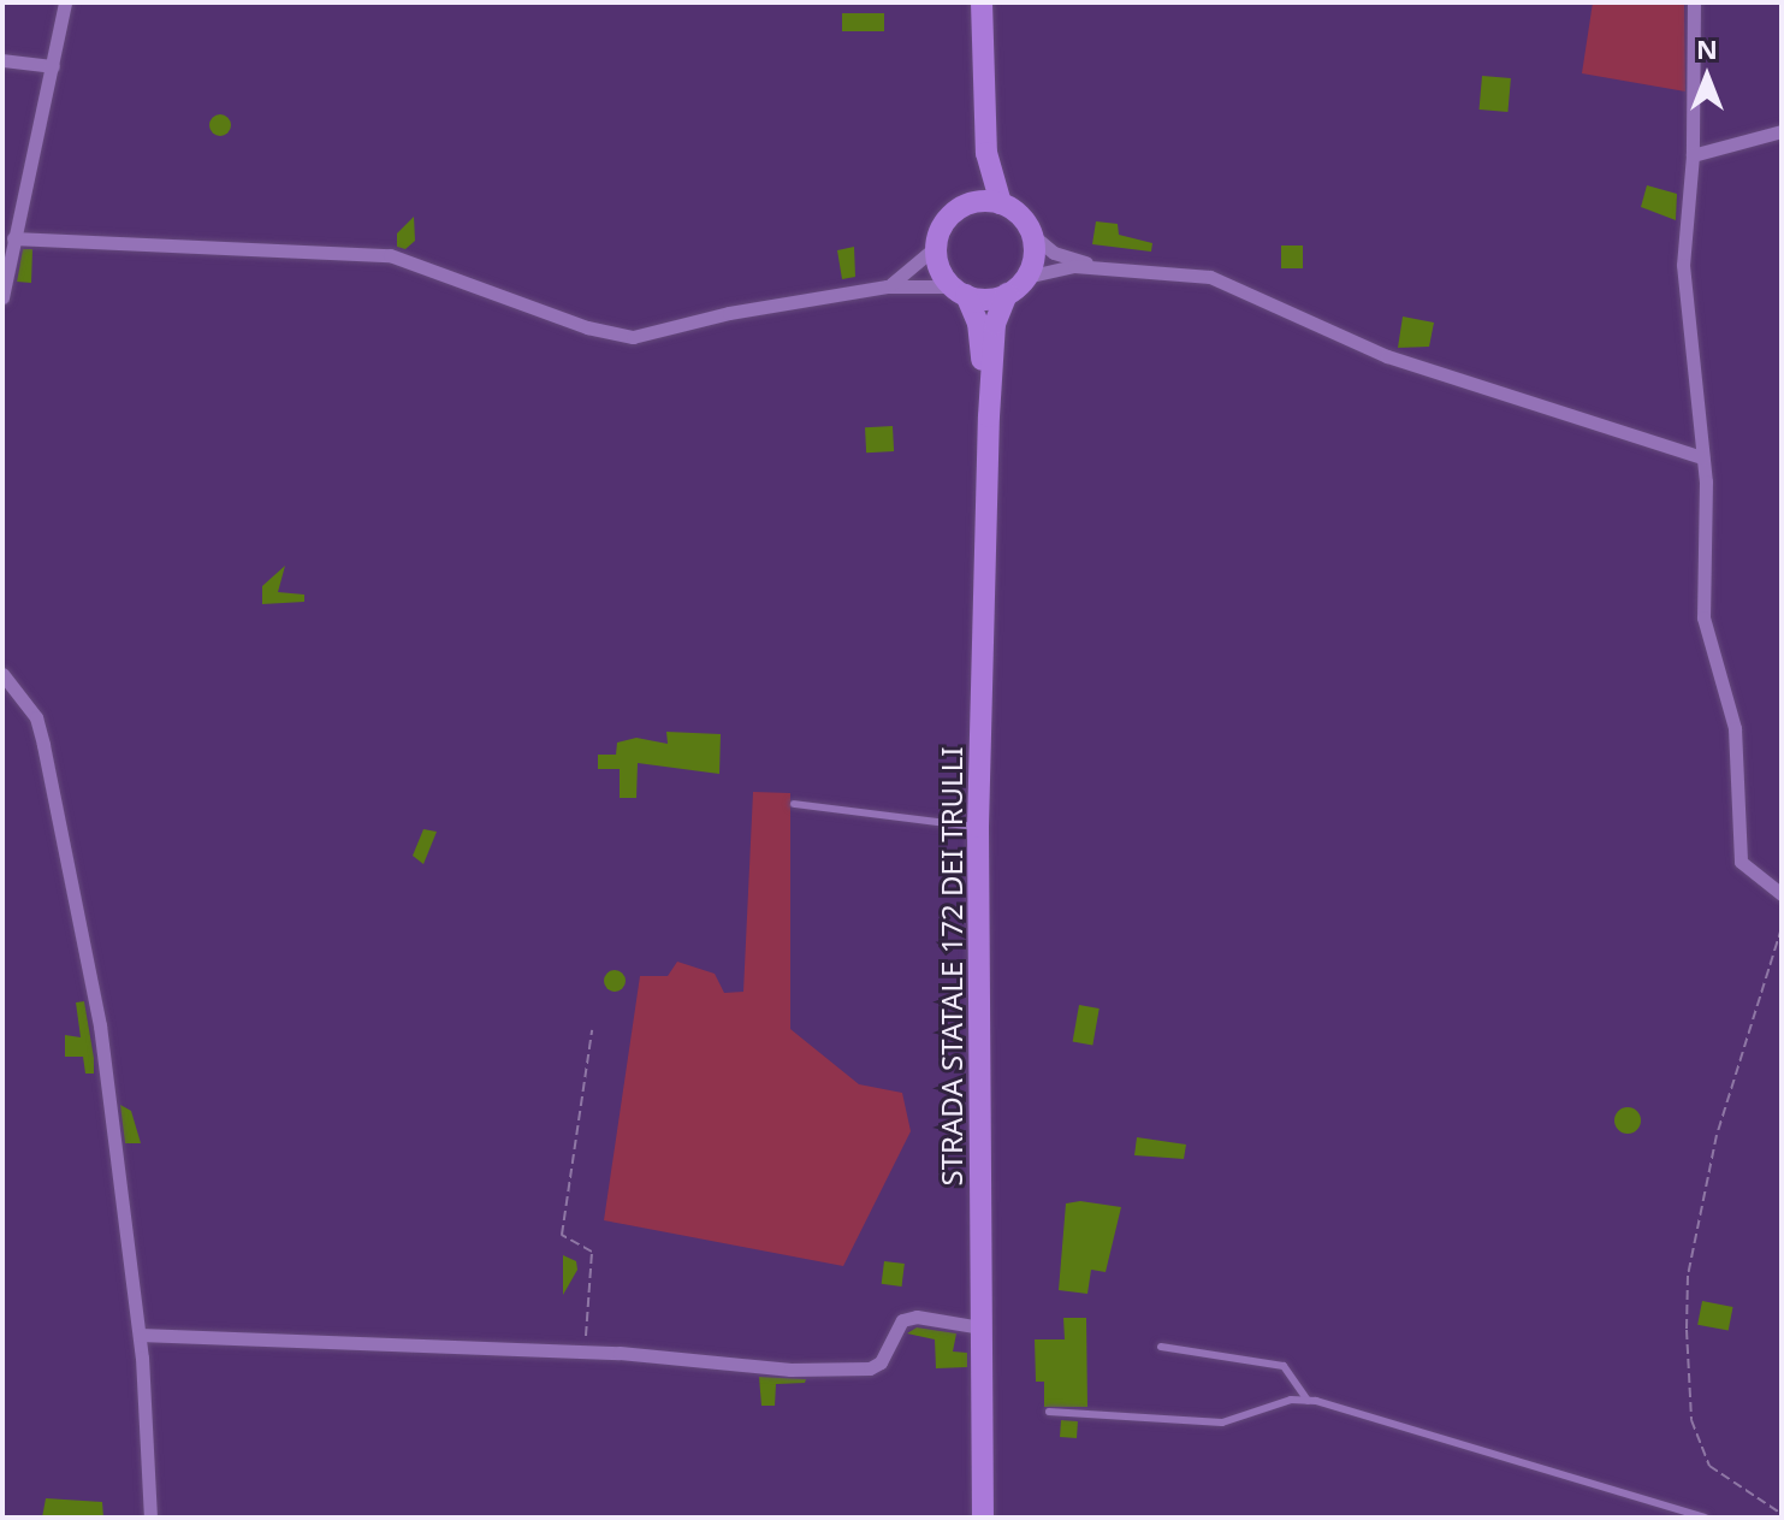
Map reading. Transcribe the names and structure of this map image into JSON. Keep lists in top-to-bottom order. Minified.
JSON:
{"streets":{"main road":["STRADA STATALE 172 DEI TRULLI"]},"north":"top"}
